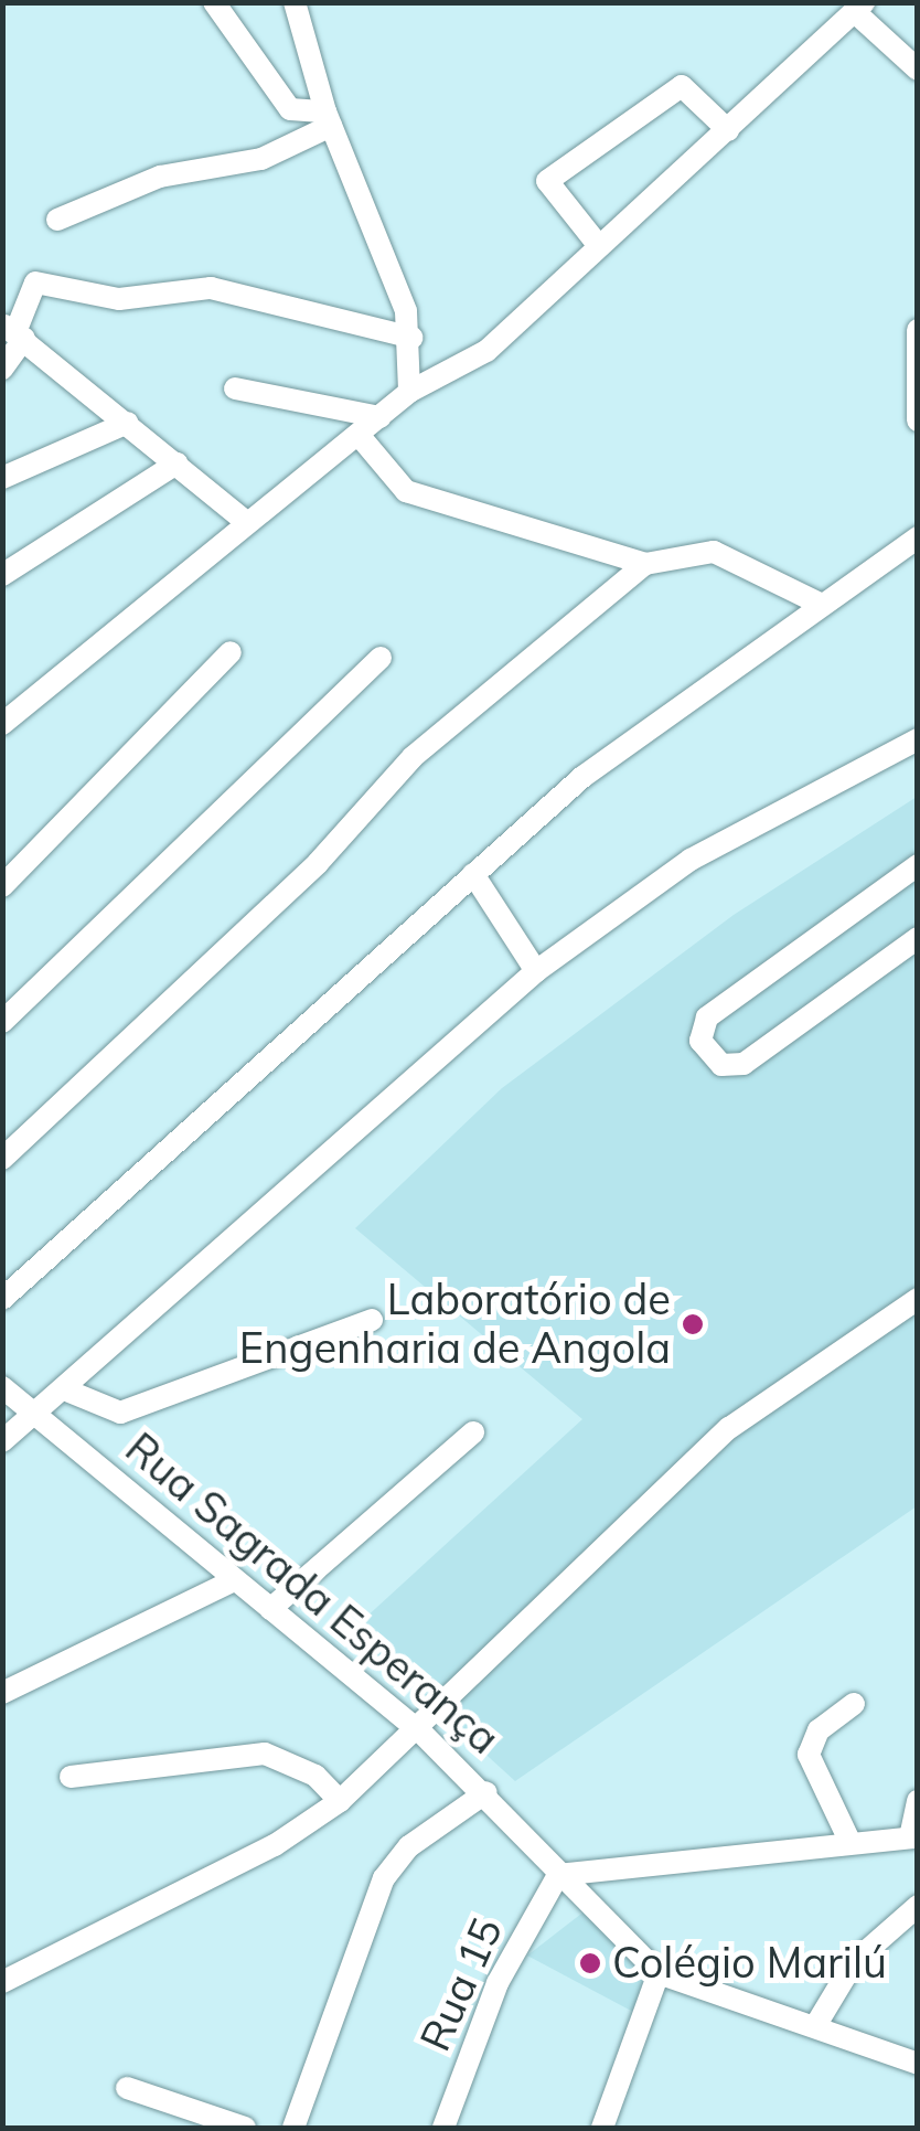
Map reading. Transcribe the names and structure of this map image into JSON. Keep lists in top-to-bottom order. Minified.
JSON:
{"streets":{"street":["Rua Sagrada Esperança","Rua 15"]},"crossings":[["Rua Sagrada Esperança","Rua 15"]],"places":["Laboratório de Engenharia de Angola","Colégio Marilú"]}
